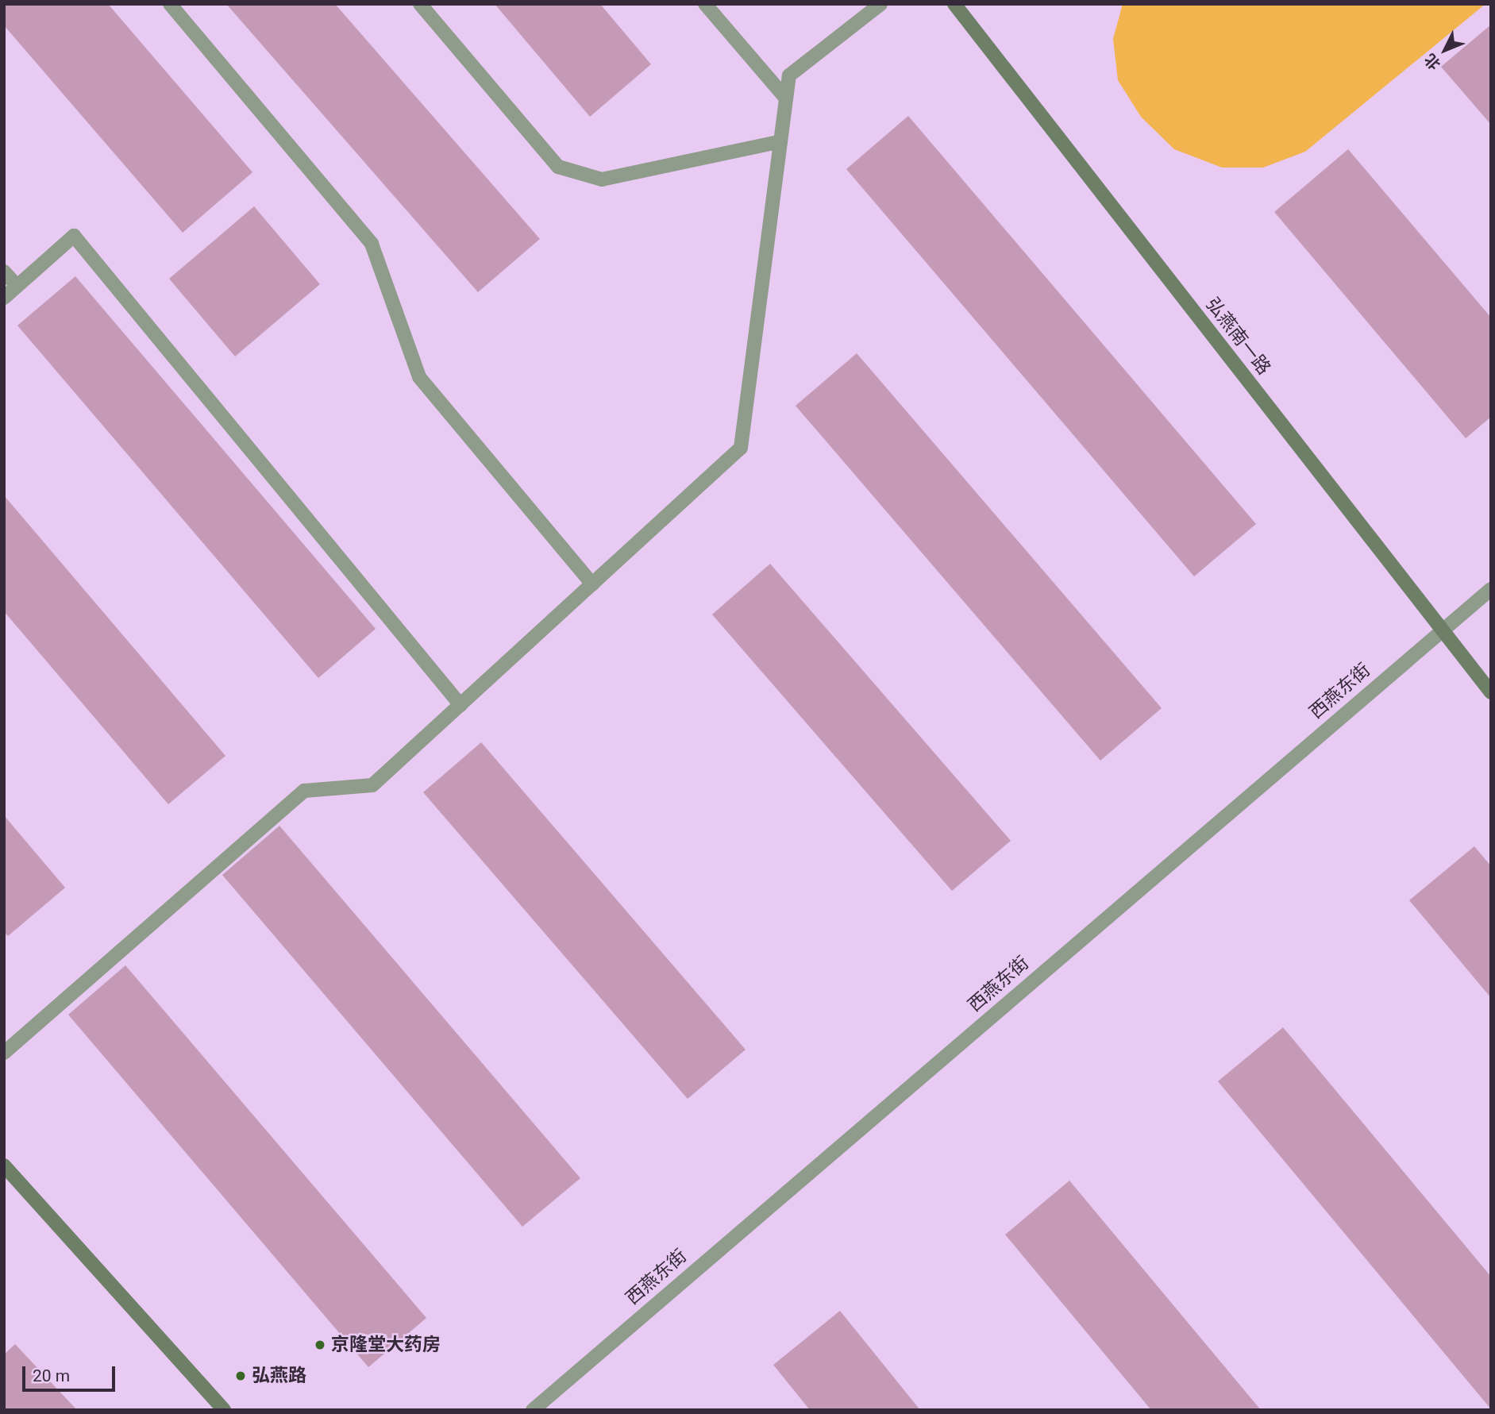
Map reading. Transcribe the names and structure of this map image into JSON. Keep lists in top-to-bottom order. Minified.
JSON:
{"streets":{"street":["弘燕南一路","西燕东街"]},"crossings":[["弘燕南一路","西燕东街"]],"places":["京隆堂大药房","弘燕路"],"scale_bar":"20 m","north":"bottom left"}
